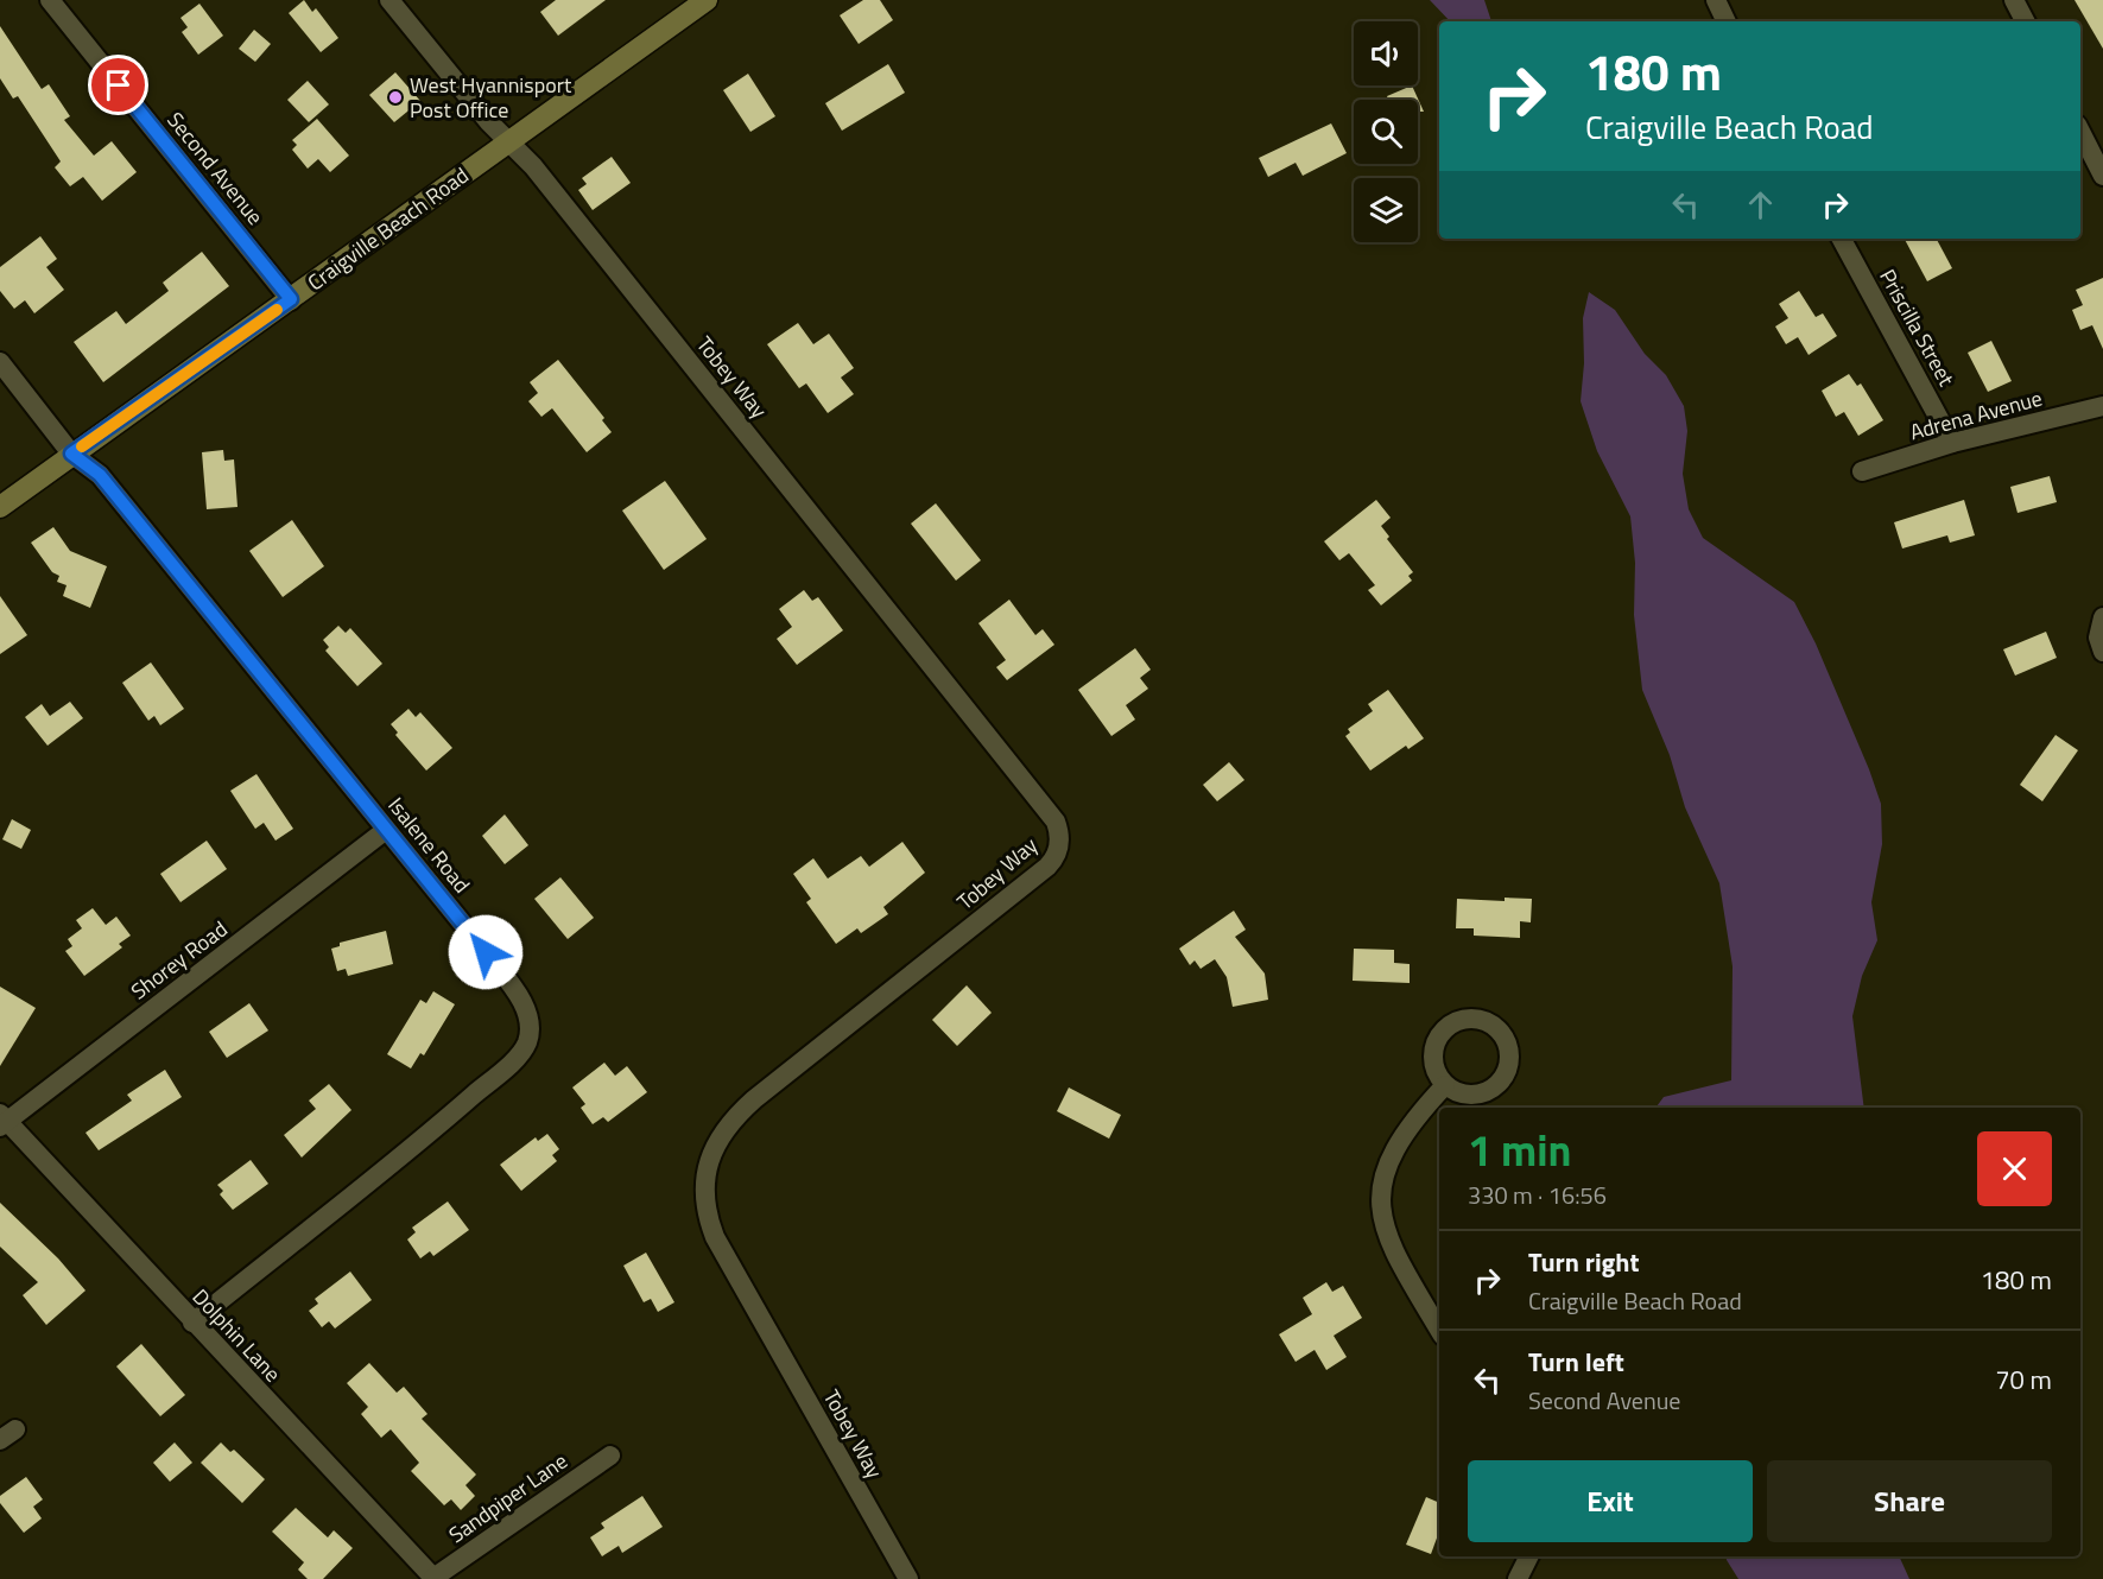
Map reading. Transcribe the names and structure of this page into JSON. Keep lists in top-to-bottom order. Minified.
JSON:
{"streets":{"main road":["Craigville Beach Road"],"street":["Second Avenue","Priscilla Street","Tobey Way","Adrena Avenue","Isalene Road","Shorey Road","Dolphin Lane","Sandpiper Lane"]},"crossings":[["Second Avenue","Craigville Beach Road"],["Craigville Beach Road","Tobey Way"],["Craigville Beach Road","Isalene Road"],["Priscilla Street","Adrena Avenue"],["Isalene Road","Shorey Road"],["Isalene Road","Dolphin Lane"],["Shorey Road","Dolphin Lane"],["Dolphin Lane","Sandpiper Lane"]],"places":["West Hyannisport Post Office"],"page":{"turn":["180 m","Craigville Beach Road"],"heading":["1 min","330 m · 16:56"],"list":[{"name":"Turn right","note":"Craigville Beach Road","value":"180 m"},{"name":"Turn left","note":"Second Avenue","value":"70 m"}],"buttons":["Exit","Share"]}}
